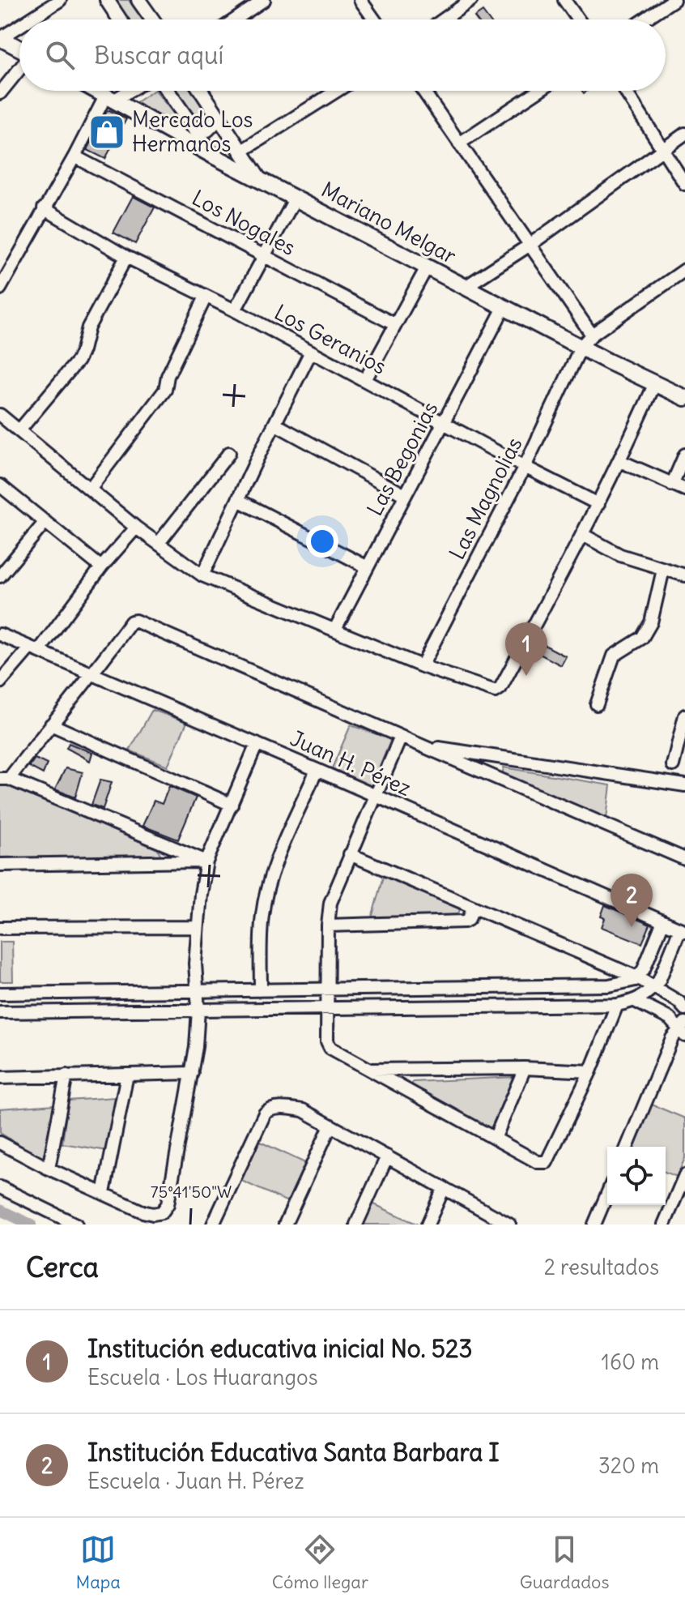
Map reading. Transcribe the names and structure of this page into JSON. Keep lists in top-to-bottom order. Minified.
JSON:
{"streets":{"main road":["Mariano Melgar"],"street":["Los Nogales","Los Geranios","Las Begonias","Las Magnolias","Juan H. Pérez"]},"crossings":[["Mariano Melgar","Las Begonias"],["Mariano Melgar","Las Magnolias"],["Los Geranios","Las Begonias"],["Los Geranios","Las Magnolias"]],"places":{"shop":["Mercado Los Hermanos"]},"page":{"search":"Buscar aquí","pins":["1","2"],"heading":["Cerca","2 resultados"],"list":[{"mark":"1","name":"Institución educativa inicial No. 523","note":"Escuela · Los Huarangos","value":"160 m"},{"mark":"2","name":"Institución Educativa Santa Barbara I","note":"Escuela · Juan H. Pérez","value":"320 m"}],"nav":["Mapa","Cómo llegar","Guardados"]},"coordinates":["75°41'50\"W"]}
